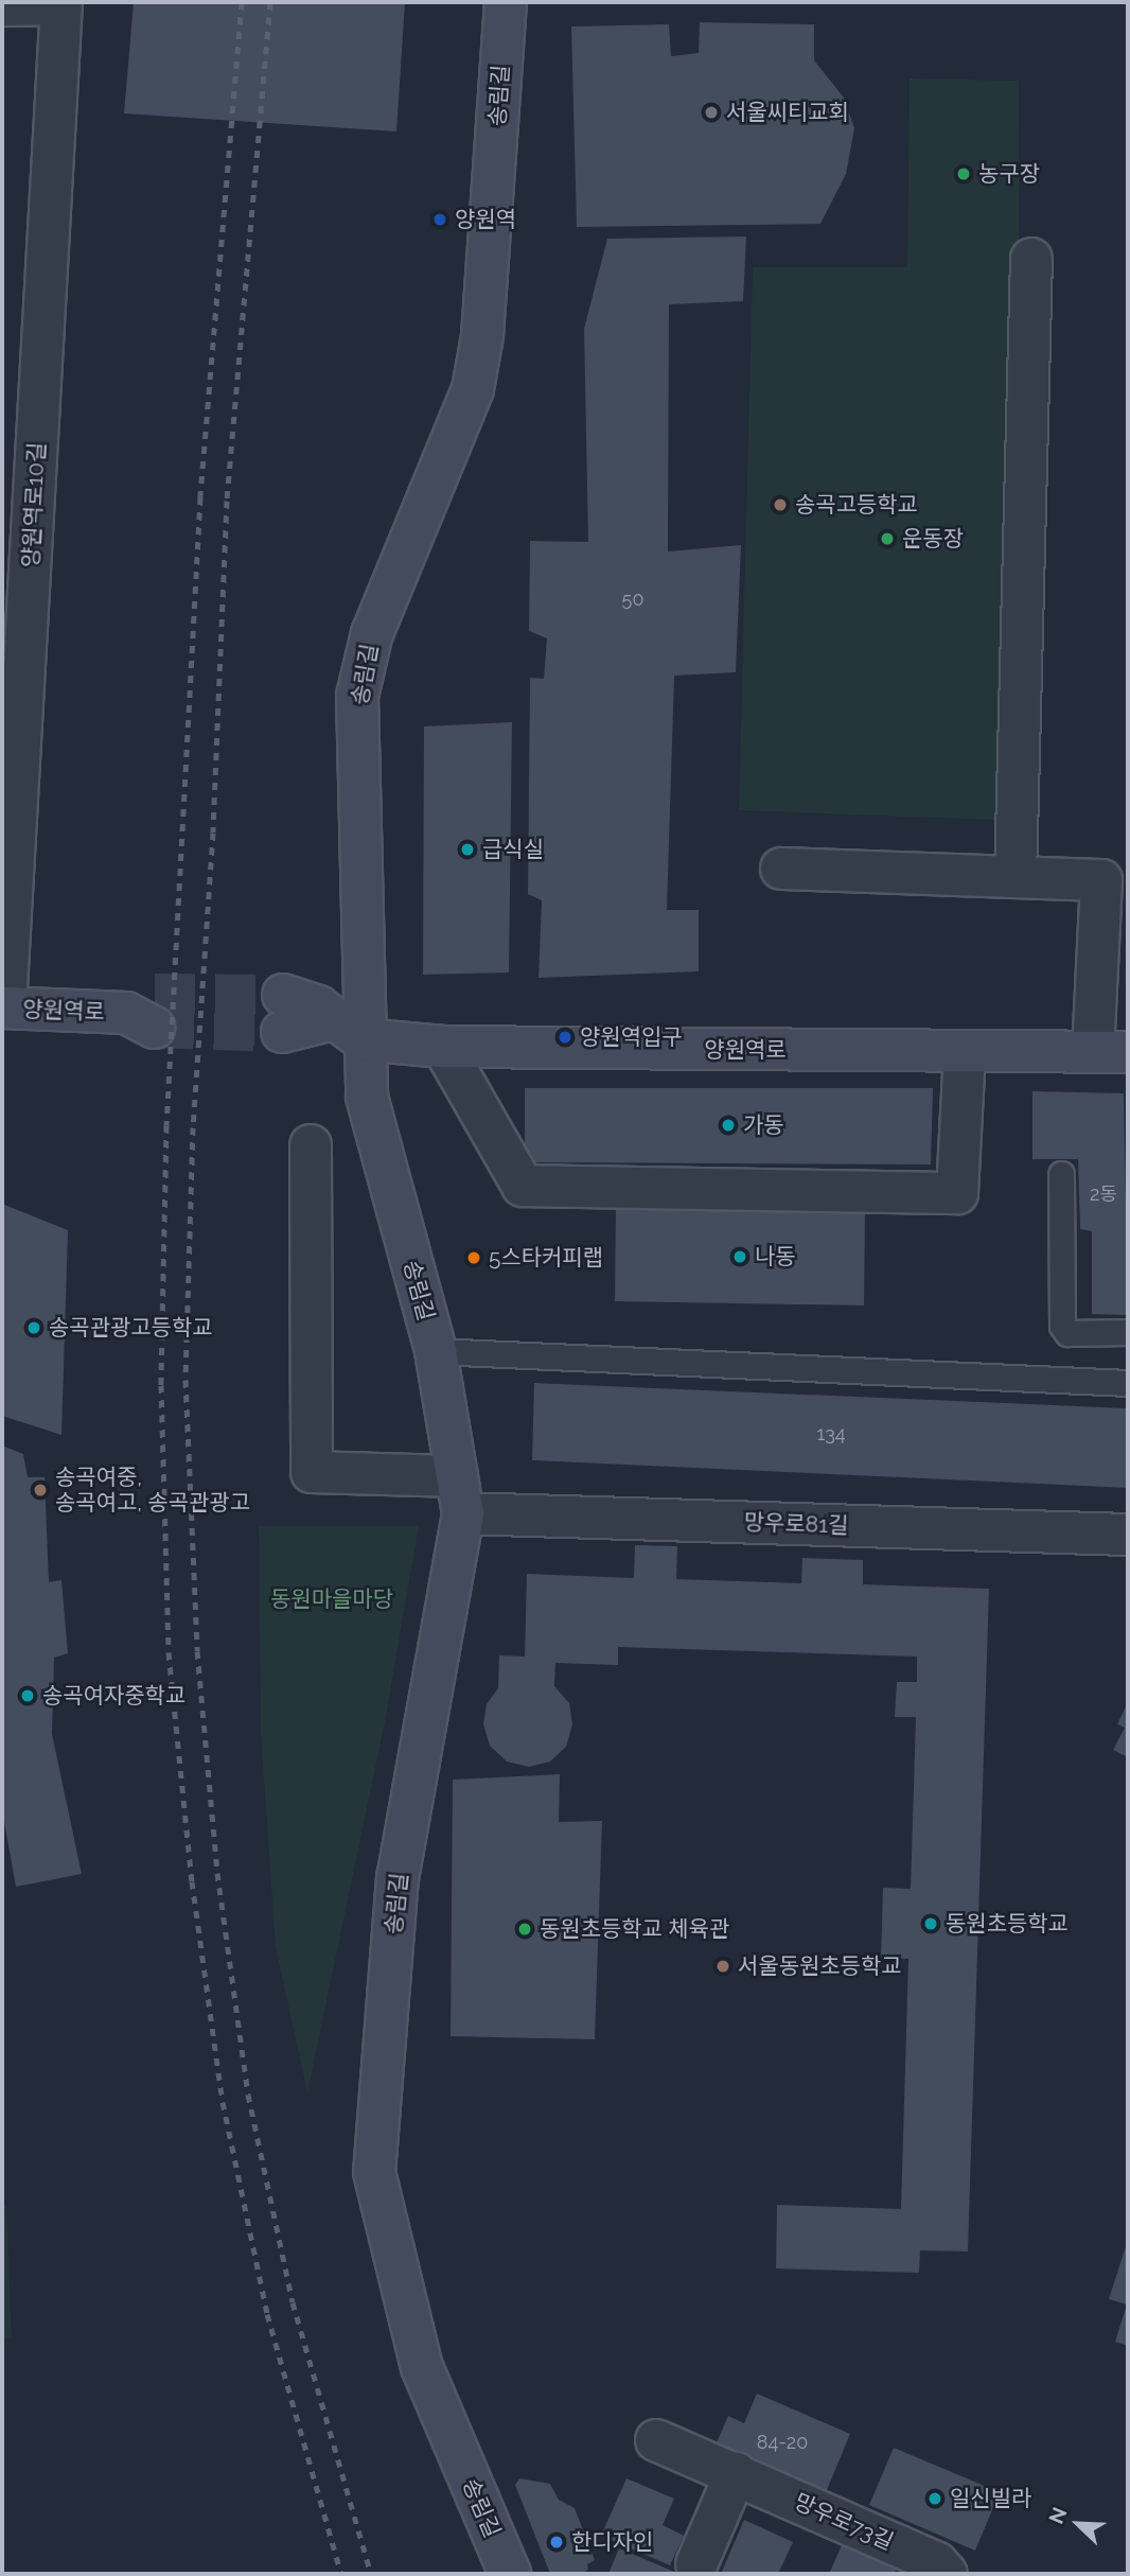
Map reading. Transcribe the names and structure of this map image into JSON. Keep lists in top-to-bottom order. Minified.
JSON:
{"streets":{"street":["송림길","양원역로10길","양원역로","망우로81길","망우로73길"]},"crossings":[["송림길","양원역로"],["송림길","망우로81길"],["양원역로10길","양원역로"]],"parks":["동원마을마당"],"places":["서울씨티교회","농구장","양원역","송곡고등학교","운동장","급식실","양원역입구","가동","나동","5스타커피랩","송곡관광고등학교","송곡여중, 송곡여고, 송곡관광고","송곡여자중학교","동원초등학교","동원초등학교 체육관","서울동원초등학교","일신빌라","한디자인"],"house_numbers":["50","2동","134","84-20"],"north":"top left"}
